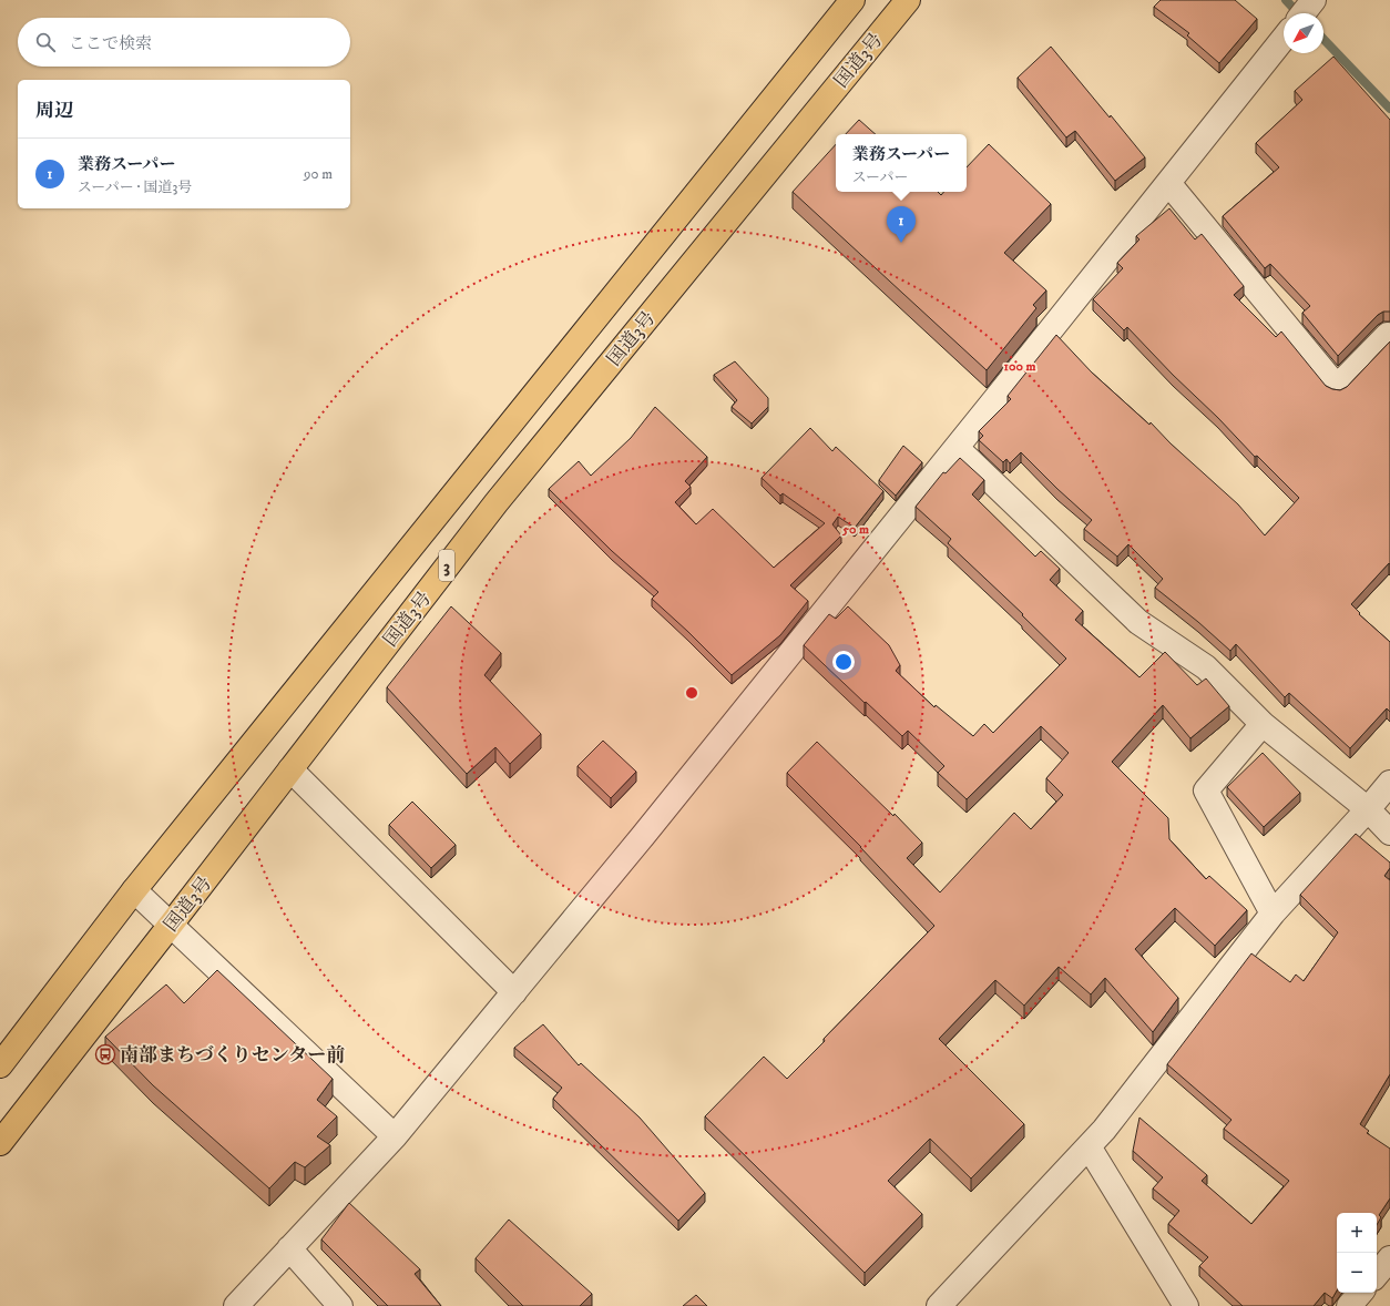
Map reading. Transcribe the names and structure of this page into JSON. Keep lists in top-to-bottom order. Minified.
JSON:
{"streets":{"highway":["国道3号","3"]},"places":{"bus stop":["南部まちづくりセンター前"]},"north":"bottom left","page":{"search":"ここで検索","heading":"周辺","popup":["業務スーパー","スーパー"],"list":[{"mark":"1","name":"業務スーパー","note":"スーパー · 国道3号","value":"90 m"}],"pins":"1","map_buttons":["+","−"]},"rings":["100 m","50 m"]}
